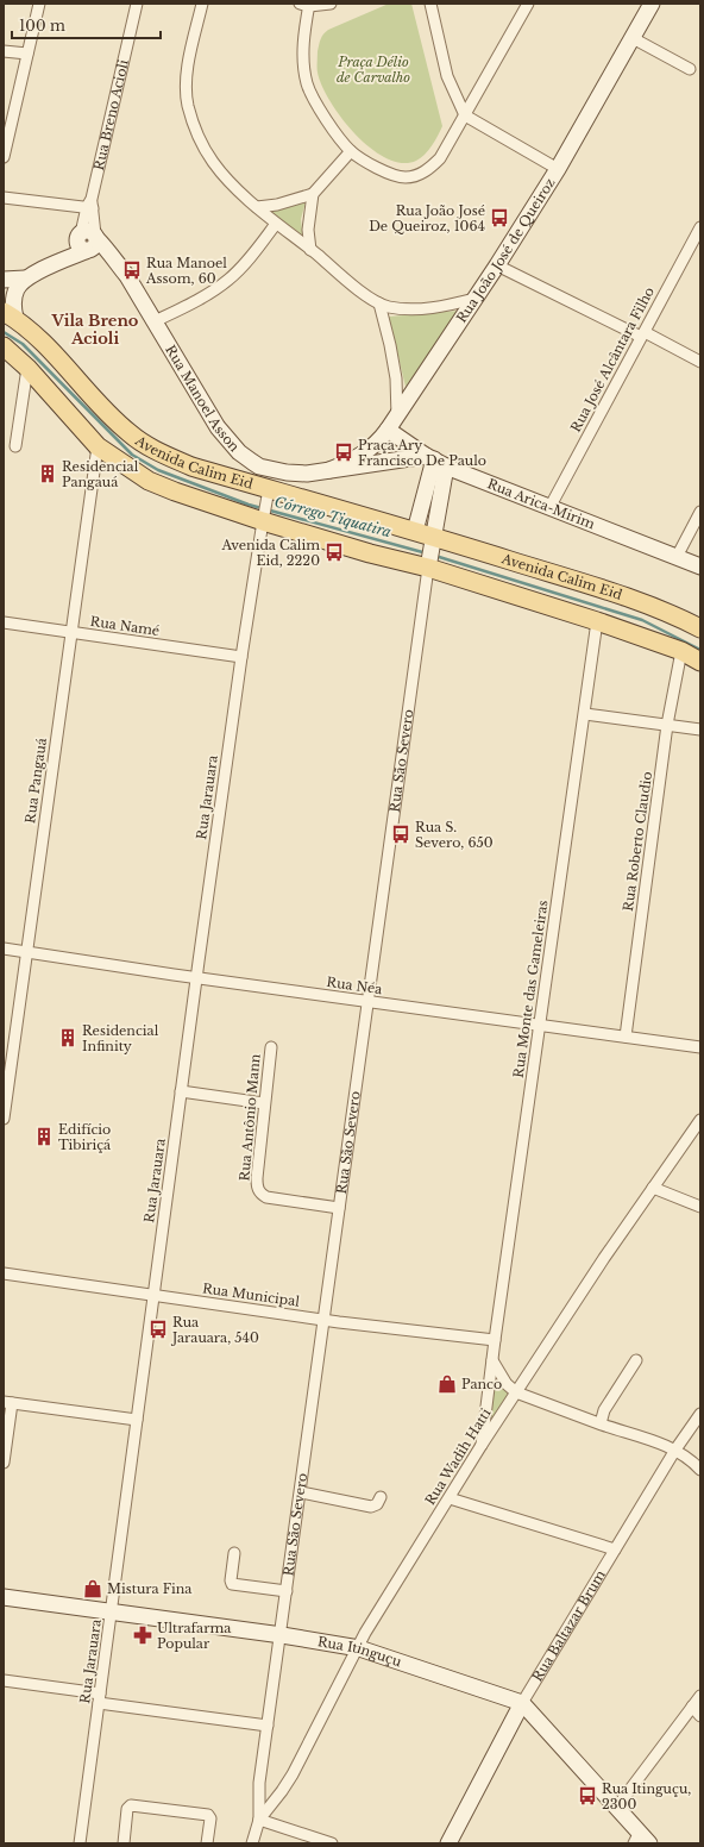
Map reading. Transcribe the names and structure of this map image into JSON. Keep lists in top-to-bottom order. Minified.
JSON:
{"streets":{"main road":["Avenida Calim Eid"],"street":["Rua Breno Acioli","Rua João José de Queiroz","Rua José Alcântara Filho","Rua Manoel Asson","Rua Arica-Mirim","Rua Namé","Rua São Severo","Rua Pangauá","Rua Jarauara","Rua Roberto Claudio","Rua Néa","Rua Monte das Gameleiras","Rua Antônio Mann","Rua Municipal","Rua Wadih Hatti","Rua Baltazar Brum","Rua Itinguçu"]},"crossings":[["Rua Breno Acioli","Rua Manoel Asson"],["Rua João José de Queiroz","Rua Manoel Asson"],["Rua João José de Queiroz","Rua Arica-Mirim"],["Rua José Alcântara Filho","Rua Arica-Mirim"],["Avenida Calim Eid","Rua São Severo"],["Avenida Calim Eid","Rua Pangauá"],["Avenida Calim Eid","Rua Jarauara"],["Avenida Calim Eid","Rua Roberto Claudio"],["Avenida Calim Eid","Rua Monte das Gameleiras"],["Rua Arica-Mirim","Rua São Severo"],["Rua Namé","Rua Pangauá"],["Rua Namé","Rua Jarauara"],["Rua São Severo","Rua Néa"],["Rua São Severo","Rua Antônio Mann"],["Rua São Severo","Rua Municipal"],["Rua São Severo","Rua Wadih Hatti"],["Rua São Severo","Rua Itinguçu"],["Rua Pangauá","Rua Néa"],["Rua Jarauara","Rua Néa"],["Rua Jarauara","Rua Municipal"],["Rua Jarauara","Rua Itinguçu"],["Rua Roberto Claudio","Rua Néa"],["Rua Néa","Rua Monte das Gameleiras"],["Rua Monte das Gameleiras","Rua Municipal"],["Rua Monte das Gameleiras","Rua Wadih Hatti"],["Rua Wadih Hatti","Rua Itinguçu"],["Rua Baltazar Brum","Rua Itinguçu"]],"districts":["Vila Breno Acioli"],"water":["Córrego Tiquatira"],"parks":["Praça Délio de Carvalho"],"places":{"bus stop":["Rua João José De Queiroz, 1064","Rua Manoel Assom, 60","Praça Ary Francisco De Paulo","Avenida Calim Eid, 2220","Rua S. Severo, 650","Rua Jarauara, 540","Rua Itinguçu, 2300"],"building":["Residencial Pangauá","Residencial Infinity","Edifício Tibiriçá"],"shop":["Panco","Mistura Fina"],"pharmacy":["Ultrafarma Popular"]},"scale_bar":"100 m"}
